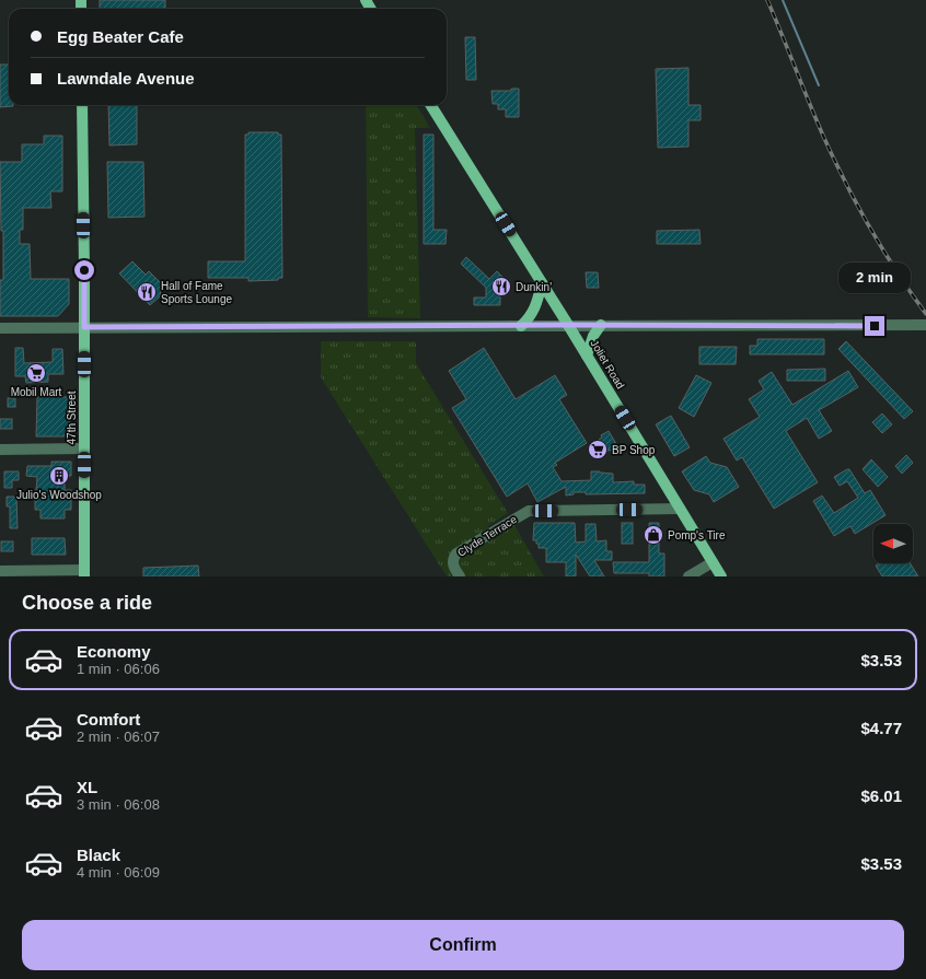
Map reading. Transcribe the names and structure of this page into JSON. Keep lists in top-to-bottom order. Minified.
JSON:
{"streets":{"main road":["Joliet Road","47th Street"],"street":["Clyde Terrace"]},"crossings":[["Joliet Road","Clyde Terrace"]],"places":{"restaurant":["Dunkin'","Hall of Fame Sports Lounge"],"supermarket":["Mobil Mart","BP Shop"],"building":["Julio's Woodshop"],"shop":["Pomp's Tire"]},"north":"left","page":{"banner":["Egg Beater Cafe","Lawndale Avenue"],"bubble":"2 min","heading":"Choose a ride","list":[{"name":"Economy","note":"1 min · 06:06","value":"$3.53"},{"name":"Comfort","note":"2 min · 06:07","value":"$4.77"},{"name":"XL","note":"3 min · 06:08","value":"$6.01"},{"name":"Black","note":"4 min · 06:09","value":"$3.53"}],"buttons":"Confirm"}}
